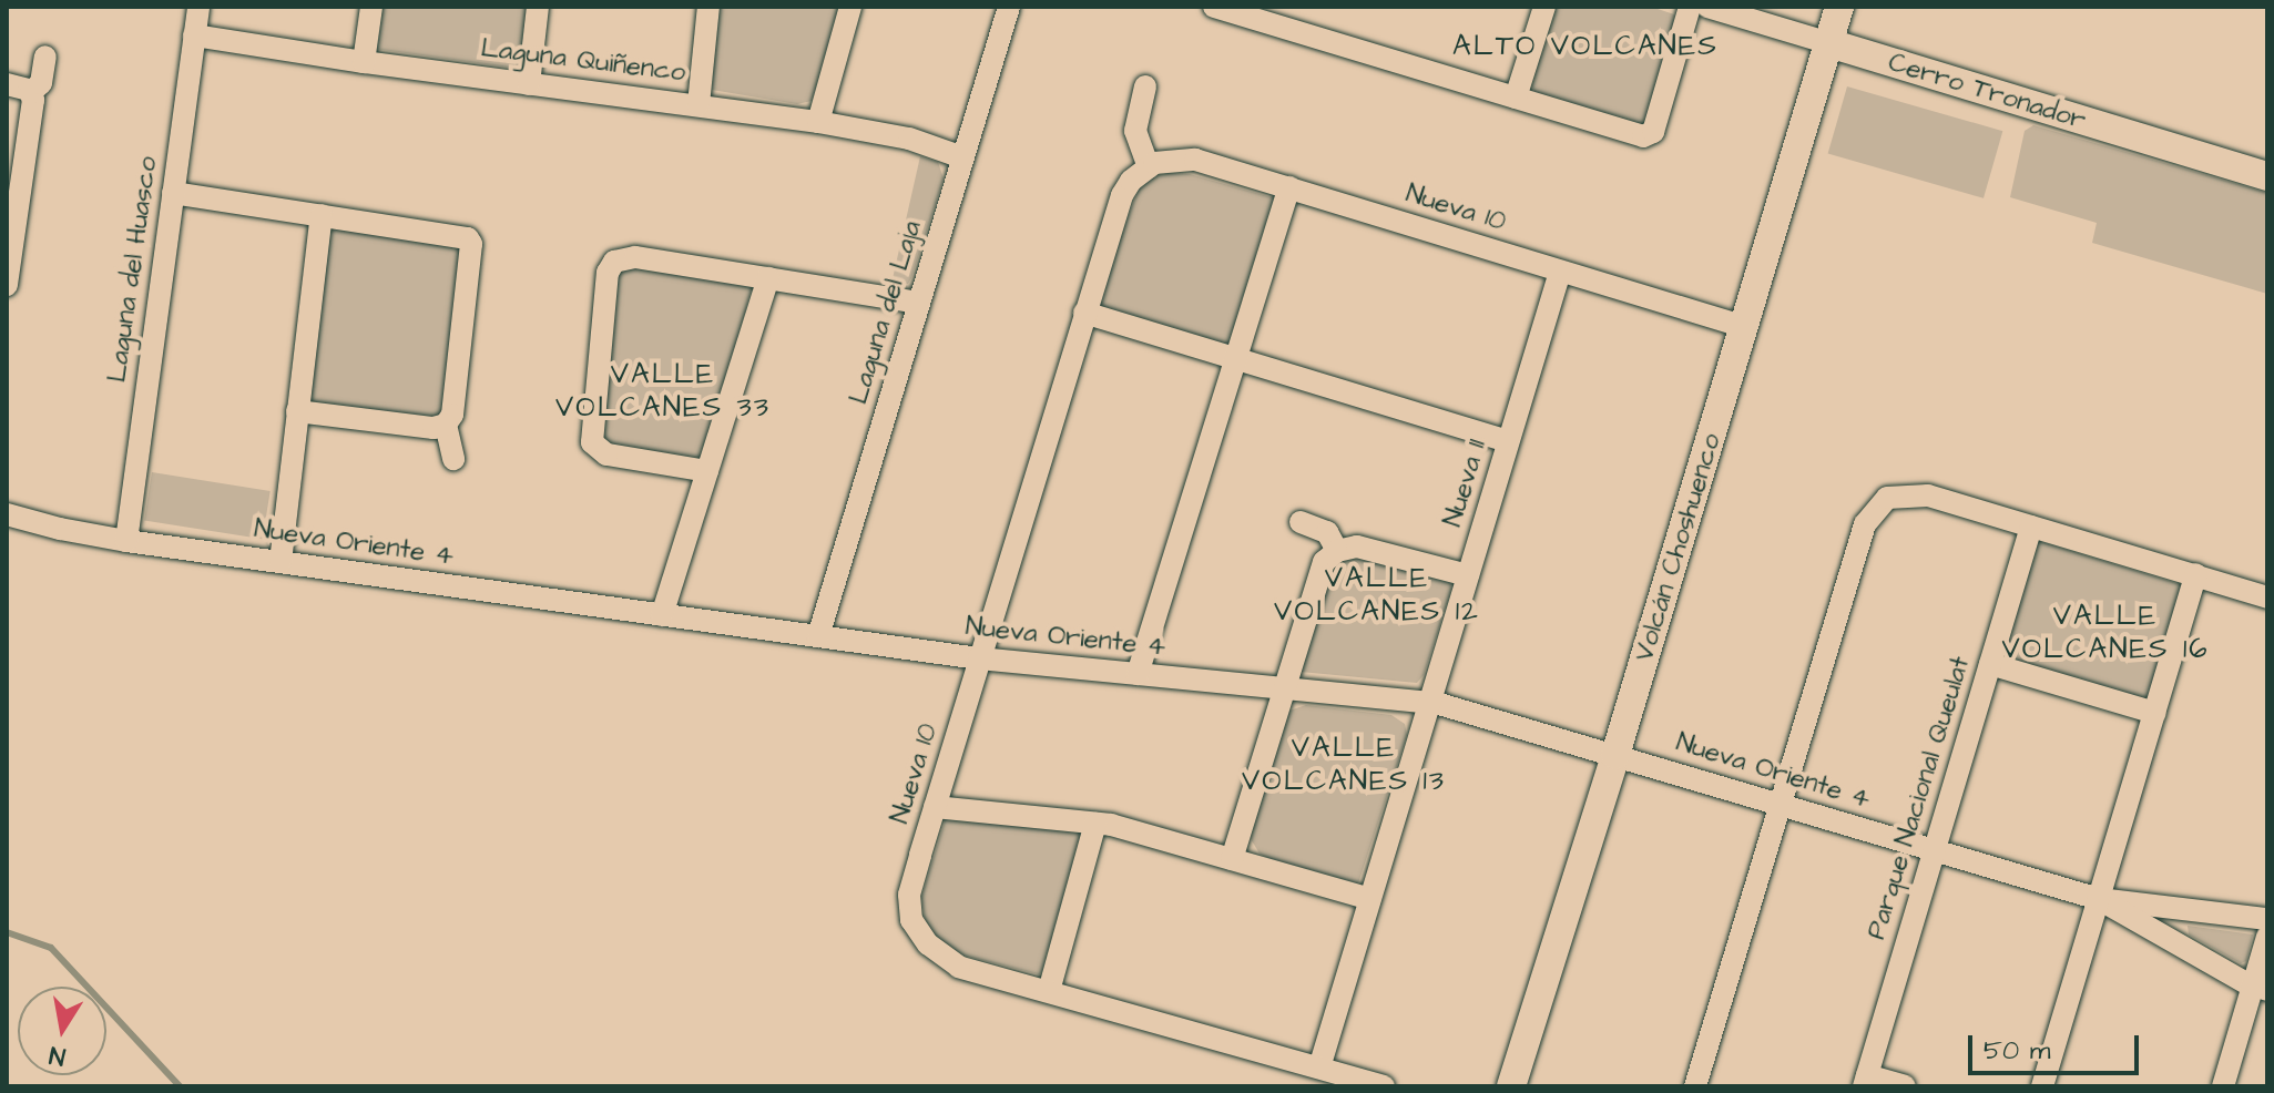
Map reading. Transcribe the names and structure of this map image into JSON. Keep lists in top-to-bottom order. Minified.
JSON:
{"streets":{"street":["Laguna Quiñenco","Cerro Tronador","Nueva 10","Laguna del Huasco","Laguna del Laja","Nueva 11","Nueva Oriente 4","Volcán Choshuenco","Parque Nacional Queulat"]},"crossings":[["Laguna Quiñenco","Laguna del Huasco"],["Laguna Quiñenco","Laguna del Laja"],["Cerro Tronador","Volcán Choshuenco"],["Nueva 10","Nueva 11"],["Nueva 10","Nueva Oriente 4"],["Nueva 10","Volcán Choshuenco"],["Laguna del Huasco","Nueva Oriente 4"],["Laguna del Laja","Nueva Oriente 4"],["Nueva 11","Nueva Oriente 4"],["Nueva Oriente 4","Volcán Choshuenco"],["Nueva Oriente 4","Parque Nacional Queulat"]],"districts":["ALTO VOLCANES","VALLE VOLCANES 33","VALLE VOLCANES 12","VALLE VOLCANES 16","VALLE VOLCANES 13"],"scale_bar":"50 m","north":"bottom"}
